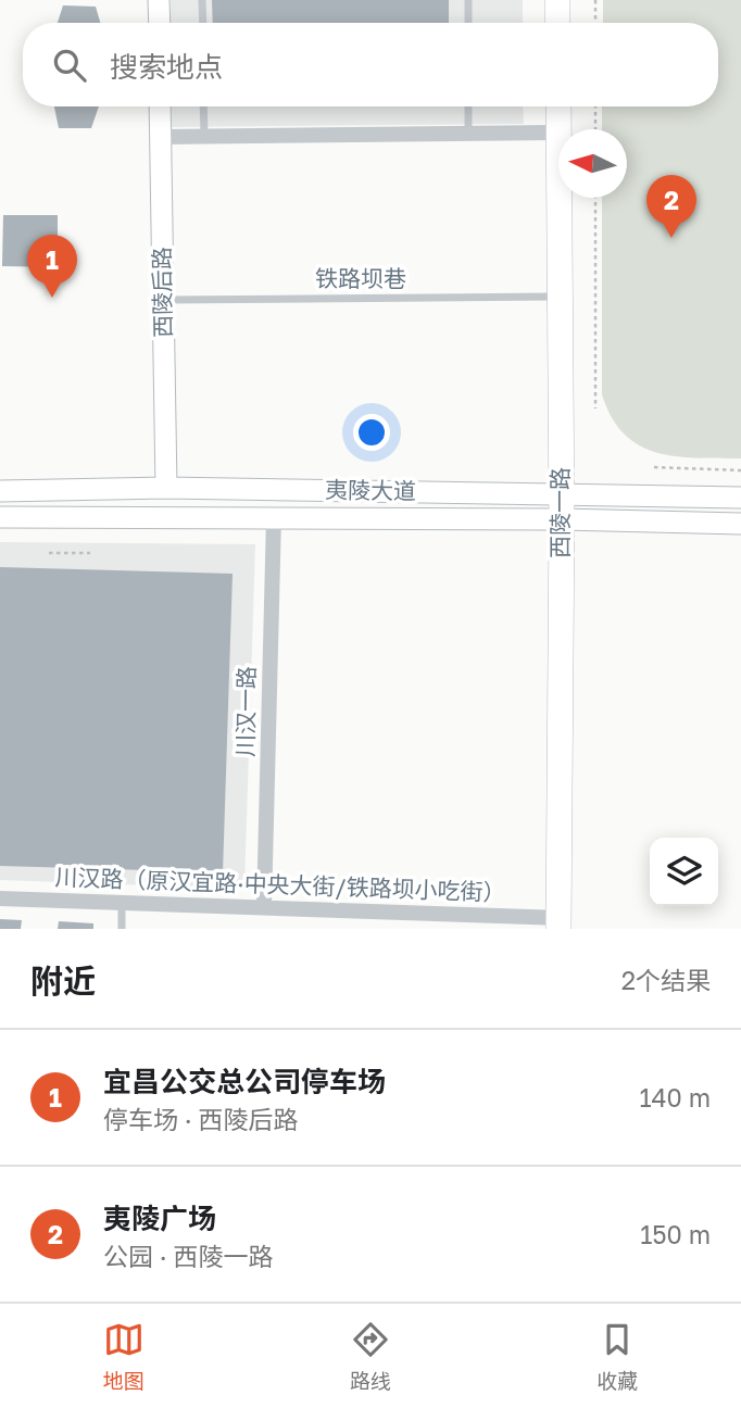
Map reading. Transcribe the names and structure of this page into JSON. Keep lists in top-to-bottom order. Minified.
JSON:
{"streets":{"main road":["西陵后路","夷陵大道","西陵一路"],"street":["川汉一路","川汉路（原汉宜路·中央大街/铁路坝小吃街）"],"lane":["铁路坝巷"]},"crossings":[["铁路坝巷","西陵后路"],["铁路坝巷","西陵一路"],["西陵后路","夷陵大道"],["夷陵大道","西陵一路"],["夷陵大道","川汉一路"],["西陵一路","川汉路（原汉宜路·中央大街/铁路坝小吃街）"],["川汉一路","川汉路（原汉宜路·中央大街/铁路坝小吃街）"]],"north":"left","page":{"search":"搜索地点","pins":["2","1"],"heading":["附近","2个结果"],"list":[{"mark":"1","name":"宜昌公交总公司停车场","note":"停车场 · 西陵后路","value":"140 m"},{"mark":"2","name":"夷陵广场","note":"公园 · 西陵一路","value":"150 m"}],"nav":["地图","路线","收藏"]}}
